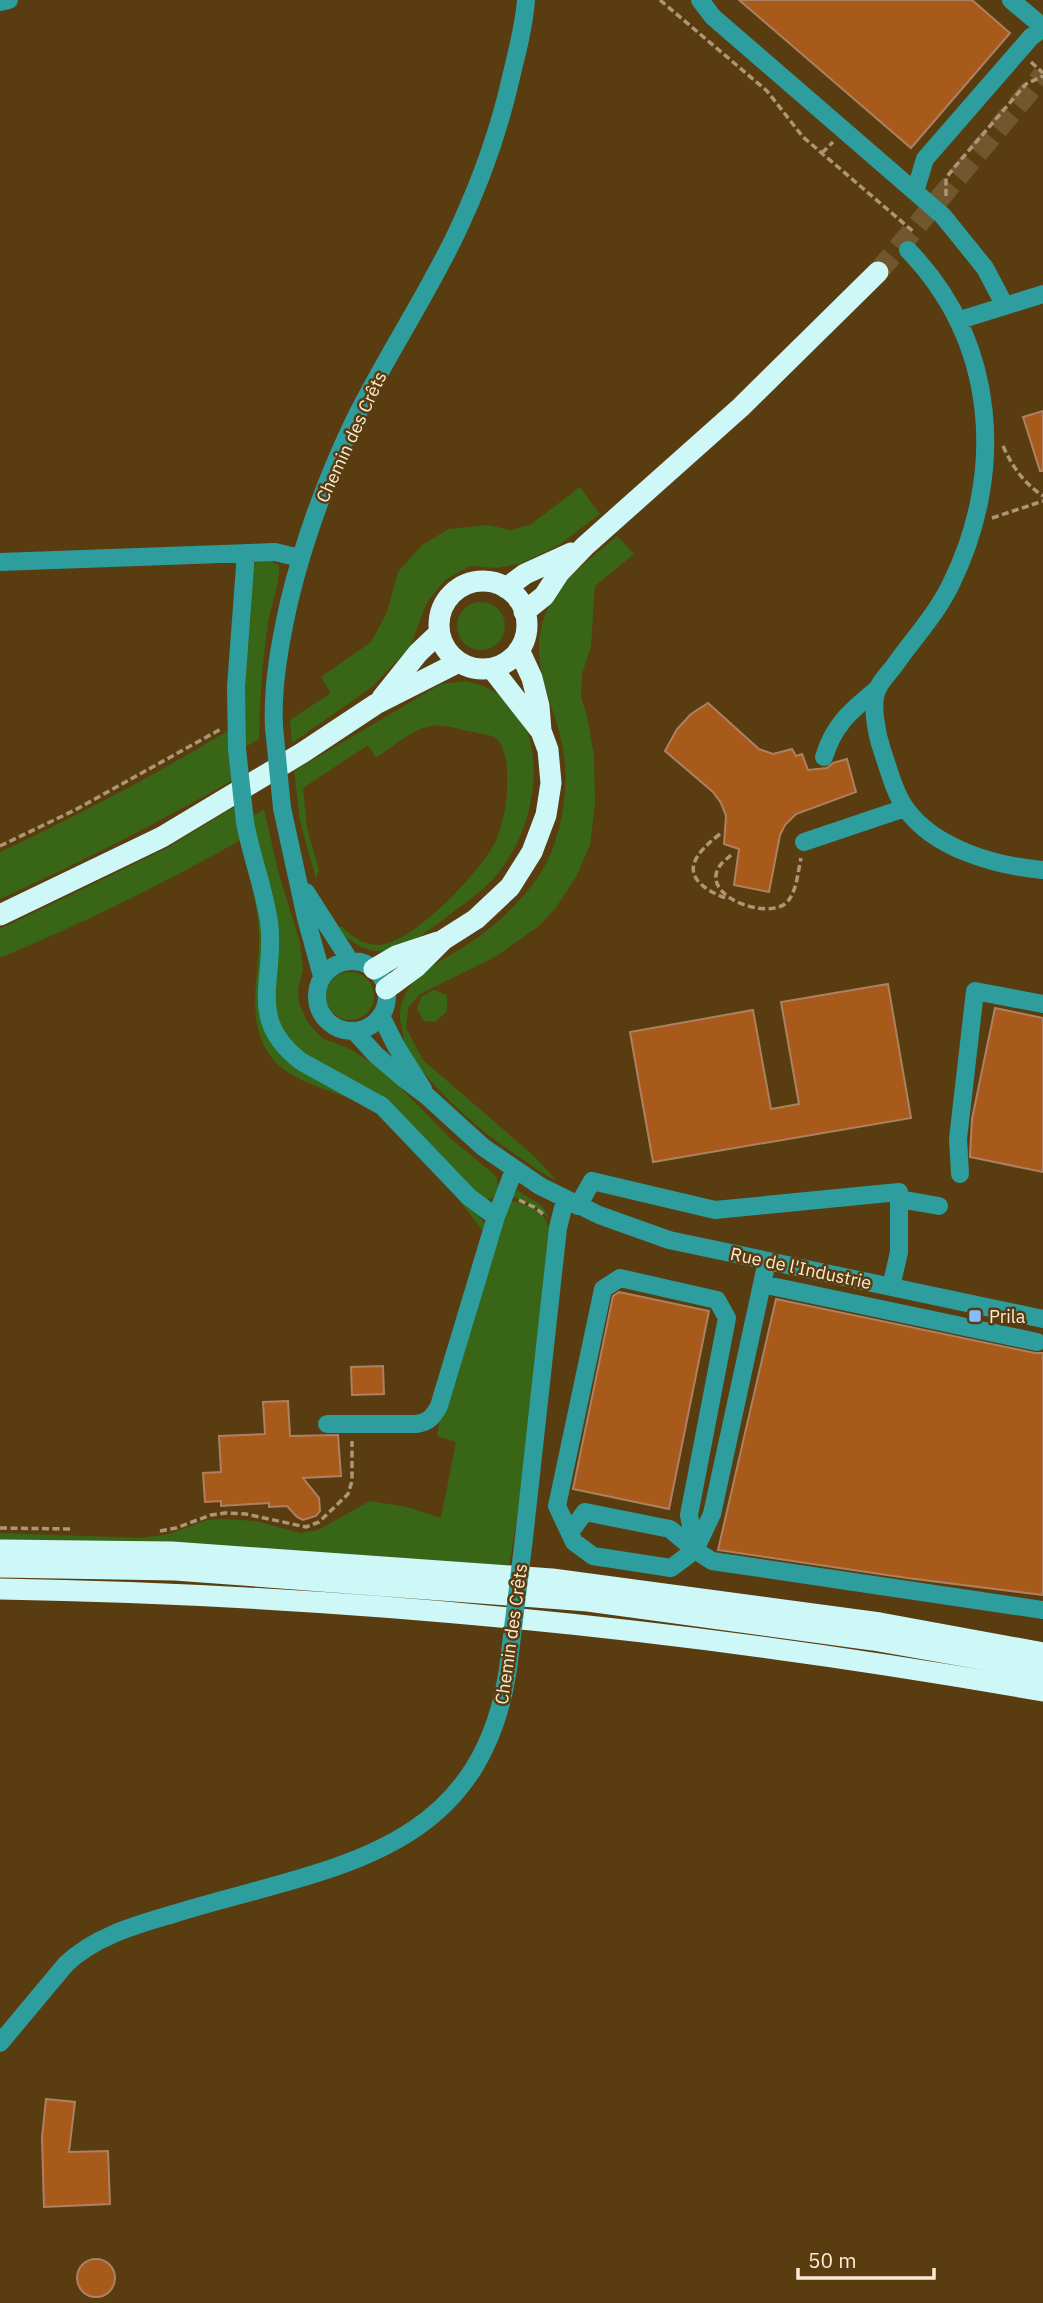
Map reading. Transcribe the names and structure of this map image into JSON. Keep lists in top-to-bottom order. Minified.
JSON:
{"streets":{"street":["Chemin des Crêts","Rue de l'Industrie"]},"crossings":[["Chemin des Crêts","Rue de l'Industrie"]],"places":{"transit":["Prila"]},"scale_bar":"50 m"}
